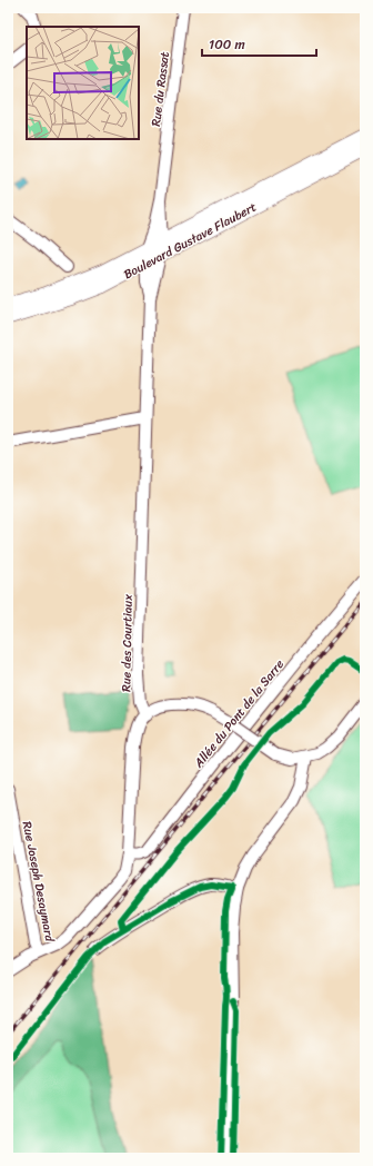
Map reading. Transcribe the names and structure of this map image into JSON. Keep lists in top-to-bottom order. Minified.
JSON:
{"streets":{"main road":["Boulevard Gustave Flaubert"],"street":["Rue du Rassat","Rue des Courtiaux","Allée du Pont de la Sarre","Rue Joseph Desaymard"]},"crossings":[["Rue du Rassat","Boulevard Gustave Flaubert"],["Rue du Rassat","Rue des Courtiaux"],["Boulevard Gustave Flaubert","Rue des Courtiaux"]],"scale_bar":"100 m"}
